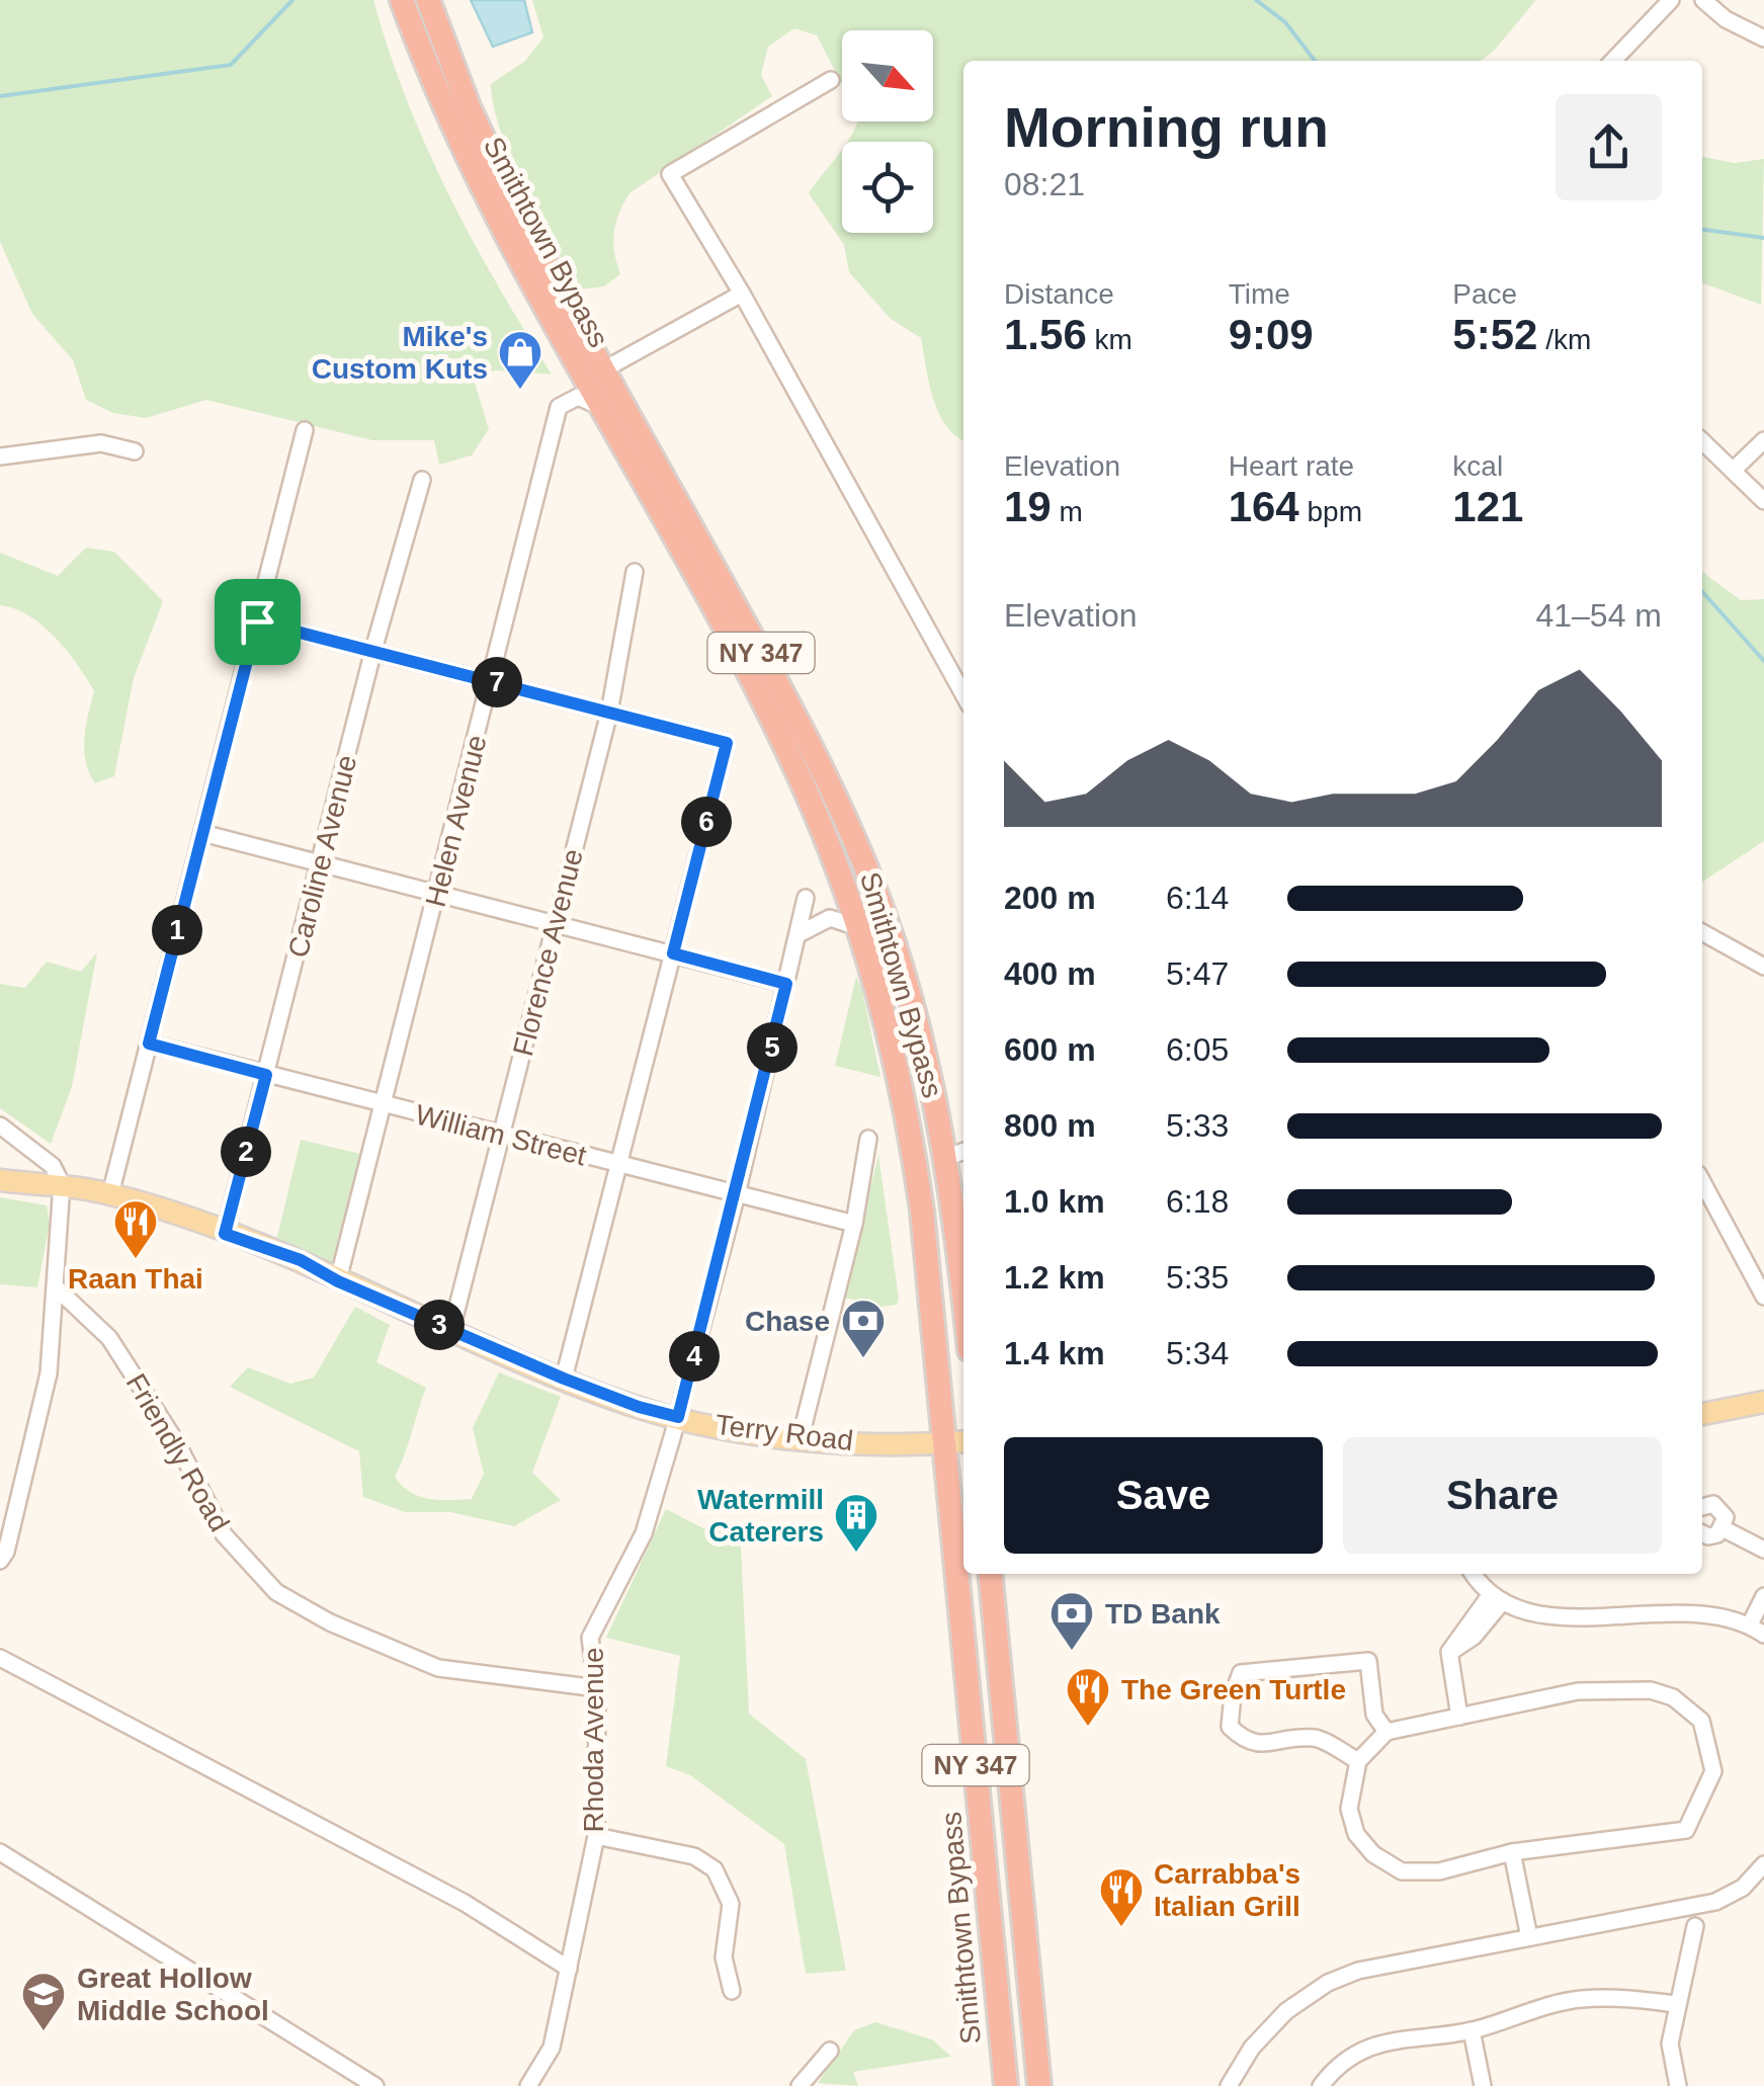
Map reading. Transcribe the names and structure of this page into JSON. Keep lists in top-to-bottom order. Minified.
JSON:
{"streets":{"highway":["Smithtown Bypass","NY 347"],"main road":["Terry Road"],"street":["Helen Avenue","Caroline Avenue","Florence Avenue","William Street","Friendly Road","Rhoda Avenue"]},"crossings":[["Smithtown Bypass","Helen Avenue"],["Smithtown Bypass","Terry Road"],["Helen Avenue","William Street"],["Helen Avenue","Terry Road"],["Caroline Avenue","William Street"],["Caroline Avenue","Terry Road"],["Florence Avenue","William Street"],["Florence Avenue","Terry Road"],["William Street","Rhoda Avenue"],["Terry Road","Rhoda Avenue"],["Friendly Road","Rhoda Avenue"]],"places":{"shop":["Mike's Custom Kuts"],"restaurant":["Raan Thai","The Green Turtle","Carrabba's Italian Grill"],"bank":["Chase","TD Bank"],"building":["Watermill Caterers"],"school or university":["Great Hollow Middle School"]},"north":"bottom right","page":{"heading":["Morning run","08:21"],"stats":[["Distance","1.56 km"],["Time","9:09"],["Pace","5:52 /km"],["Elevation","19 m"],["Heart rate","164 bpm"],["kcal","121"]],"chart":["Elevation","41–54 m"],"pins":["7","6","1","5","2","3","4"],"list":[{"name":"200 m","note":"6:14"},{"name":"400 m","note":"5:47"},{"name":"600 m","note":"6:05"},{"name":"800 m","note":"5:33"},{"name":"1.0 km","note":"6:18"},{"name":"1.2 km","note":"5:35"},{"name":"1.4 km","note":"5:34"}],"buttons":["Save","Share"]}}
